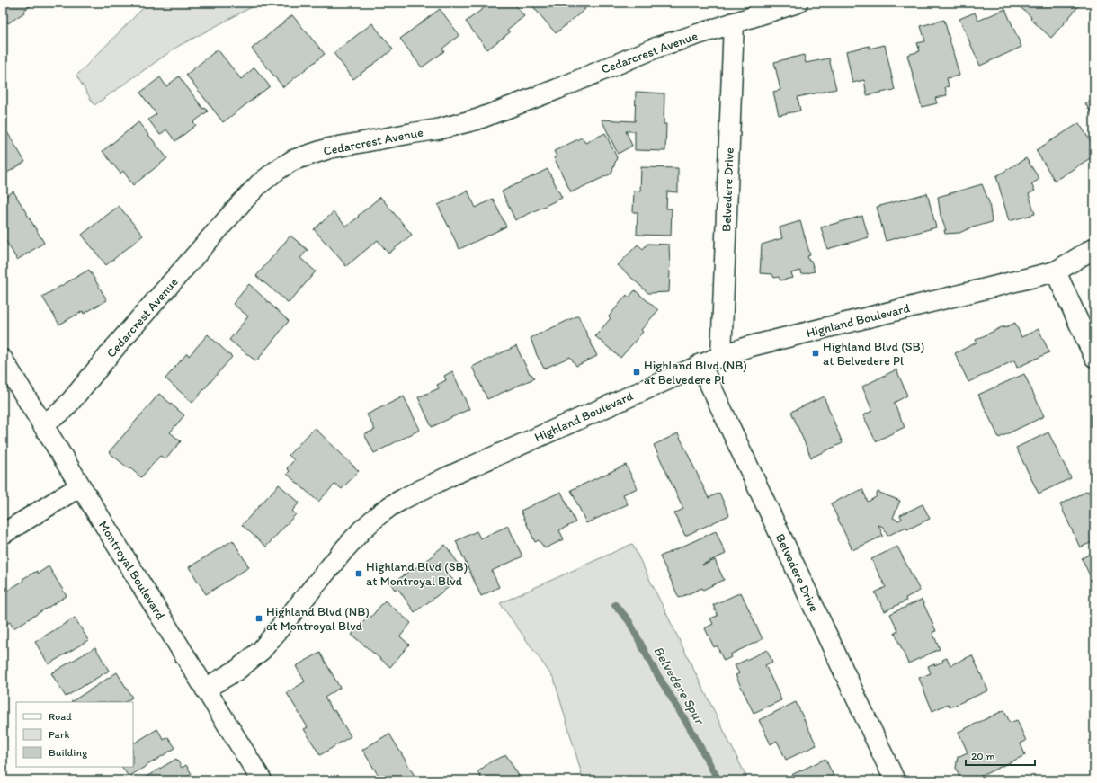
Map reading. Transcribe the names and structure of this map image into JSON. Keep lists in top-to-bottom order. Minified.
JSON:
{"streets":{"street":["Cedarcrest Avenue","Belvedere Drive","Highland Boulevard","Montroyal Boulevard"]},"crossings":[["Cedarcrest Avenue","Belvedere Drive"],["Cedarcrest Avenue","Montroyal Boulevard"],["Belvedere Drive","Highland Boulevard"],["Highland Boulevard","Montroyal Boulevard"]],"water":["Belvedere Spur"],"places":{"transit":["Highland Blvd (SB) at Belvedere Pl","Highland Blvd (NB) at Belvedere Pl","Highland Blvd (SB) at Montroyal Blvd","Highland Blvd (NB) at Montroyal Blvd"]},"legend":["Road","Park","Building"],"scale_bar":"20 m"}
